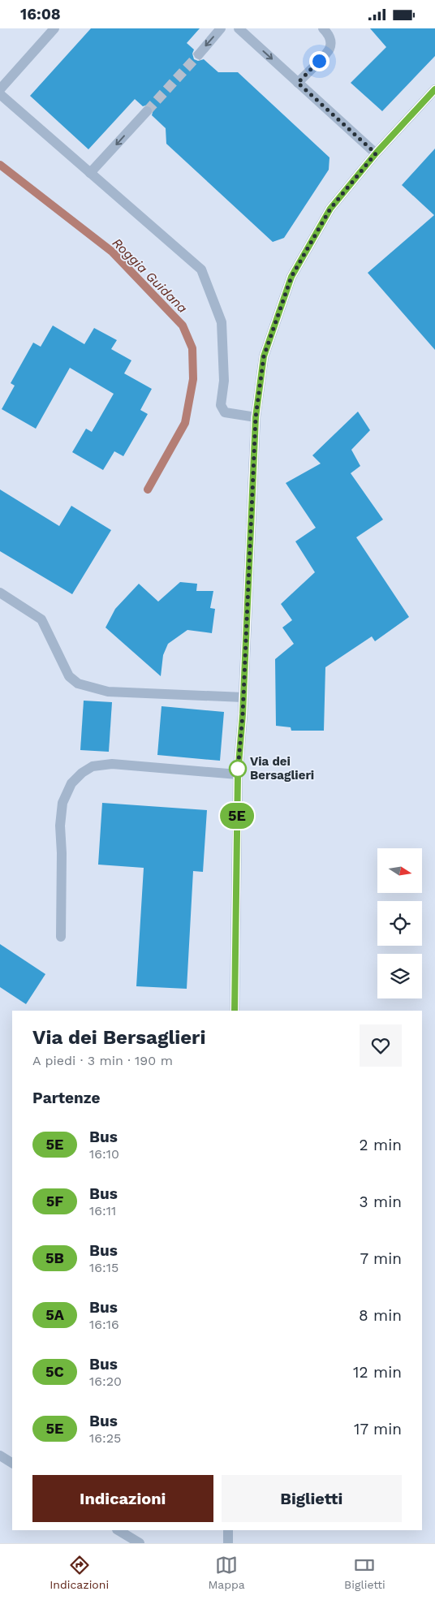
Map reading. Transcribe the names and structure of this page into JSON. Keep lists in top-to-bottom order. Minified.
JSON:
{"water":["Roggia Guidana"],"places":["Via dei Bersaglieri"],"lines":["bus line 5E"],"north":"right","page":{"status":"16:08","on_map":"5E","heading":[["Via dei Bersaglieri","A piedi · 3 min · 190 m"],"Partenze"],"list":[{"mark":"5E","name":"Bus","note":"16:10","value":"2 min"},{"mark":"5F","name":"Bus","note":"16:11","value":"3 min"},{"mark":"5B","name":"Bus","note":"16:15","value":"7 min"},{"mark":"5A","name":"Bus","note":"16:16","value":"8 min"},{"mark":"5C","name":"Bus","note":"16:20","value":"12 min"},{"mark":"5E","name":"Bus","note":"16:25","value":"17 min"}],"buttons":["Indicazioni","Biglietti"],"tabs":["Indicazioni","Mappa","Biglietti"]}}
